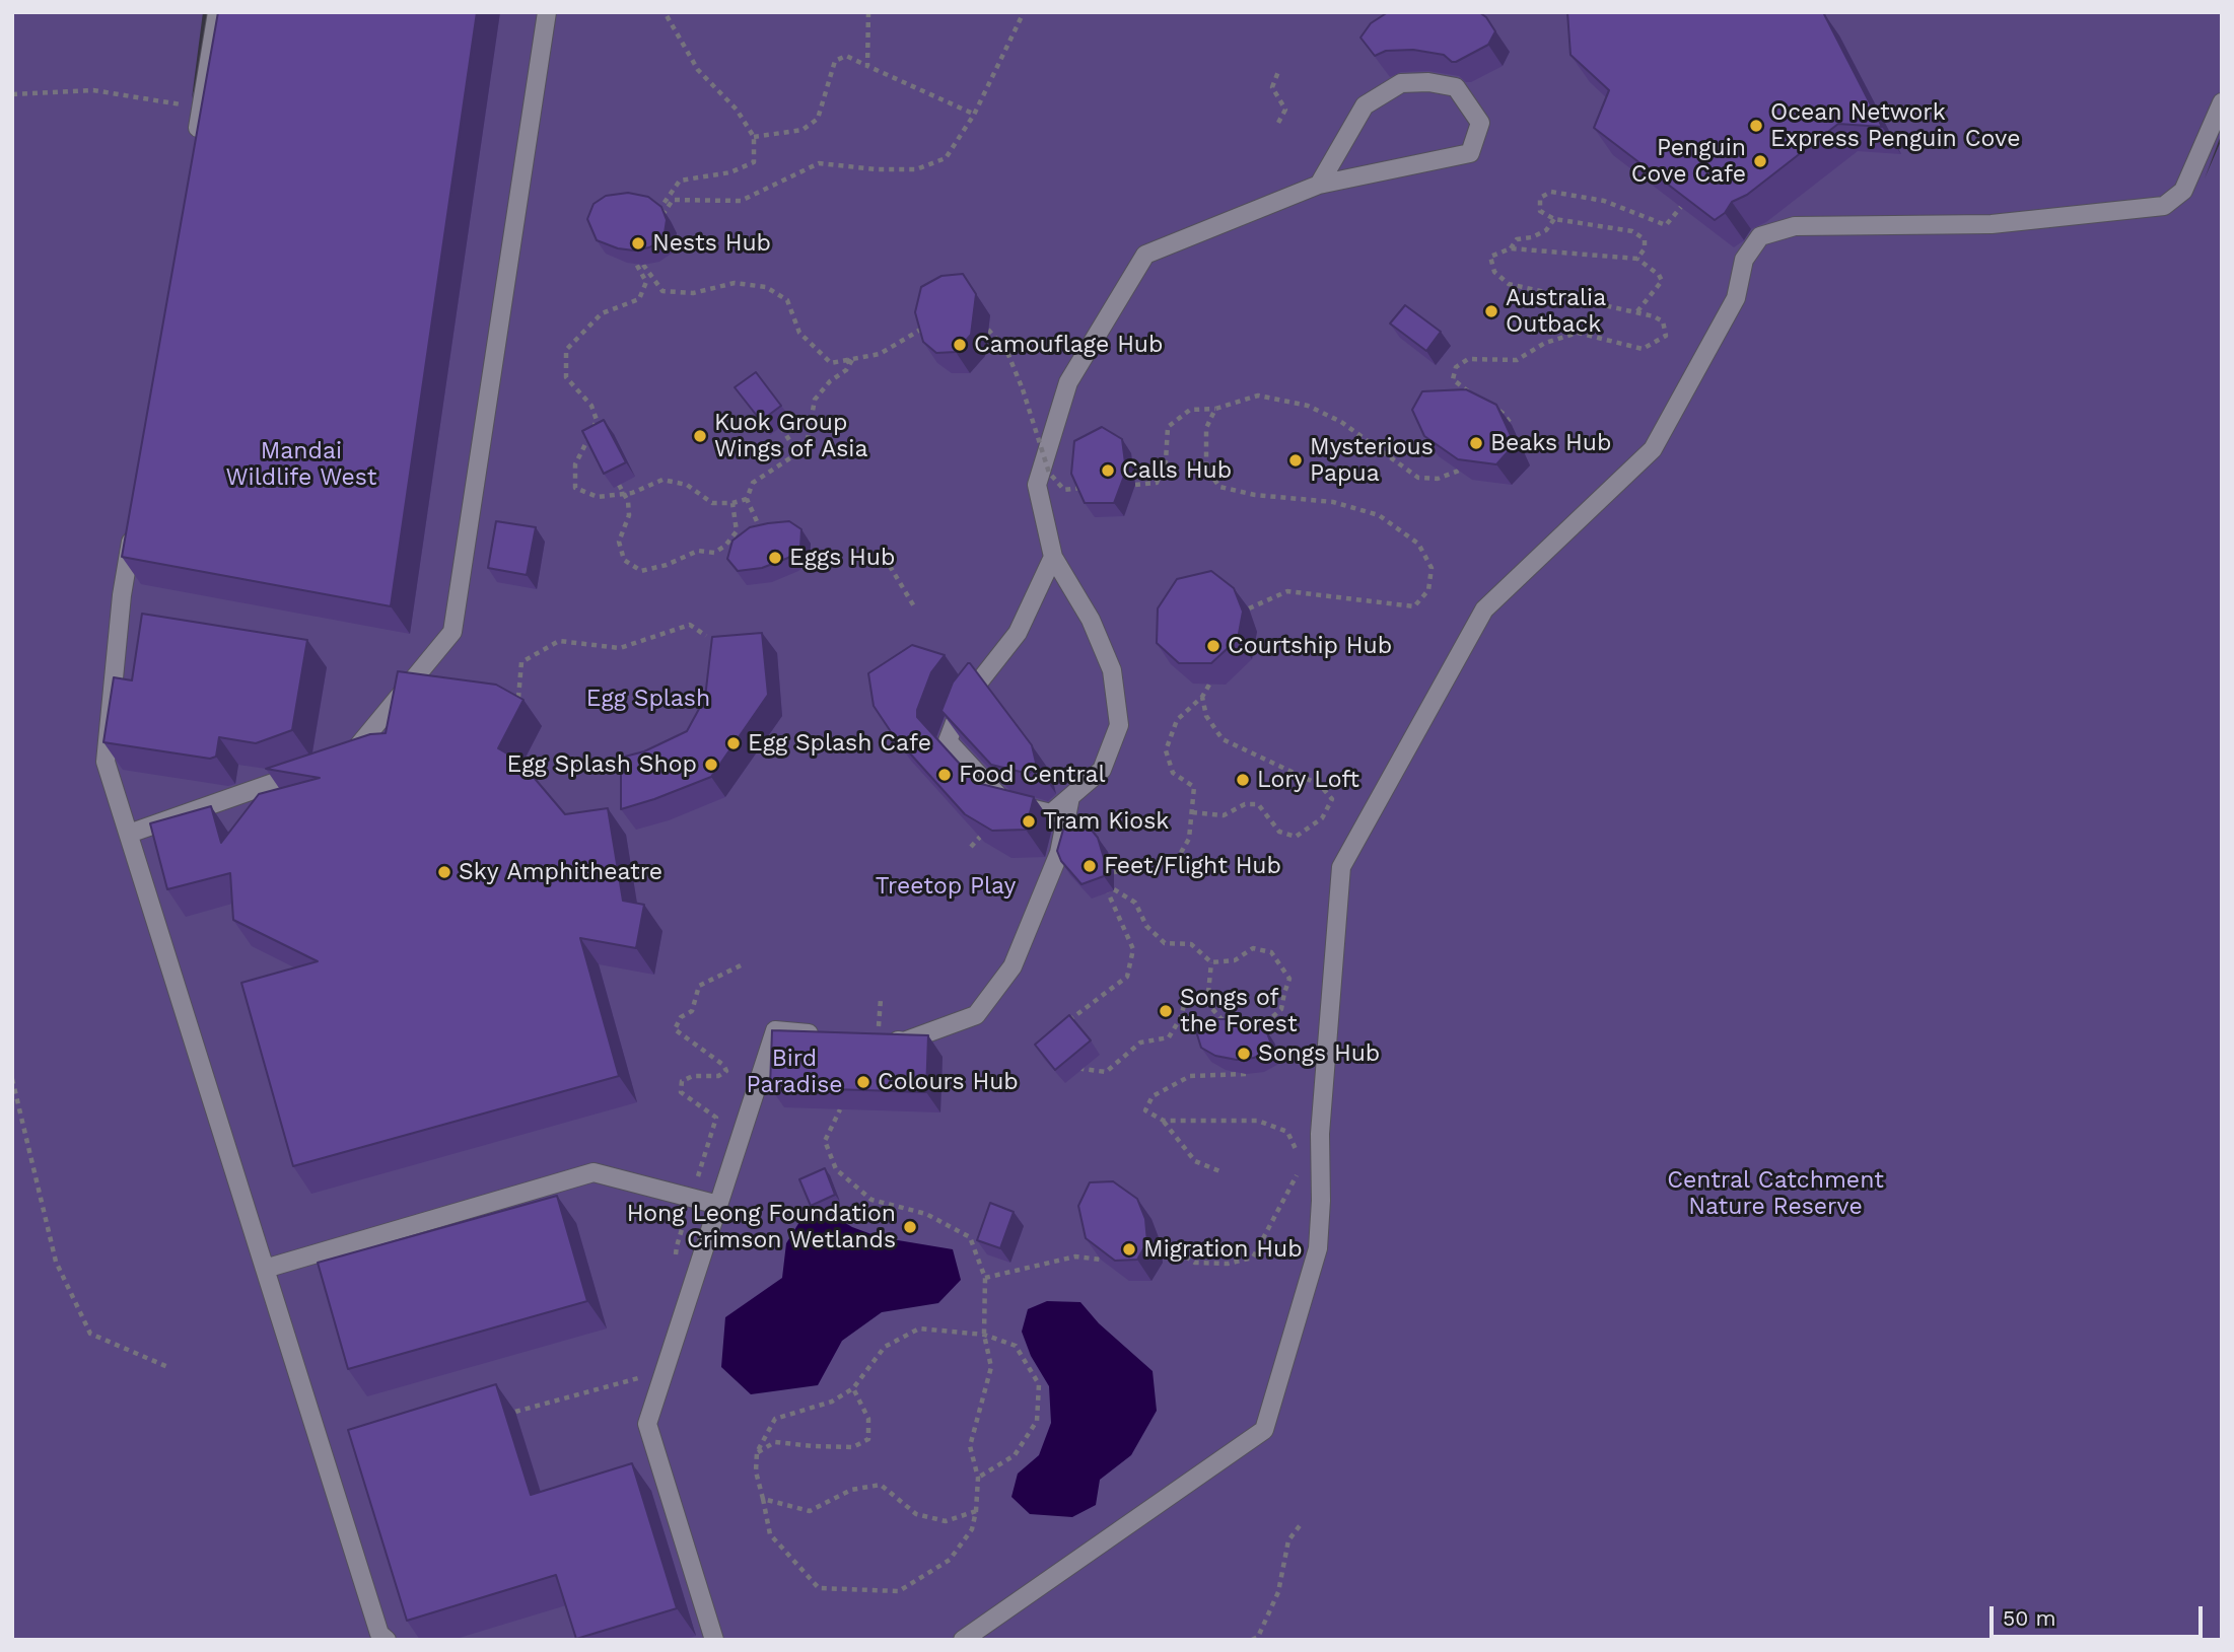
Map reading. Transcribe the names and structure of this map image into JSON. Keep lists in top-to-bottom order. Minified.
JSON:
{"parks":["Mandai Wildlife West","Egg Splash","Treetop Play","Bird Paradise","Central Catchment Nature Reserve"],"places":["Ocean Network Express Penguin Cove","Penguin Cove Cafe","Nests Hub","Australia Outback","Camouflage Hub","Kuok Group Wings of Asia","Beaks Hub","Mysterious Papua","Calls Hub","Eggs Hub","Courtship Hub","Egg Splash Cafe","Egg Splash Shop","Food Central","Lory Loft","Tram Kiosk","Feet/Flight Hub","Sky Amphitheatre","Songs of the Forest","Songs Hub","Colours Hub","Hong Leong Foundation Crimson Wetlands","Migration Hub"],"scale_bar":"50 m"}
